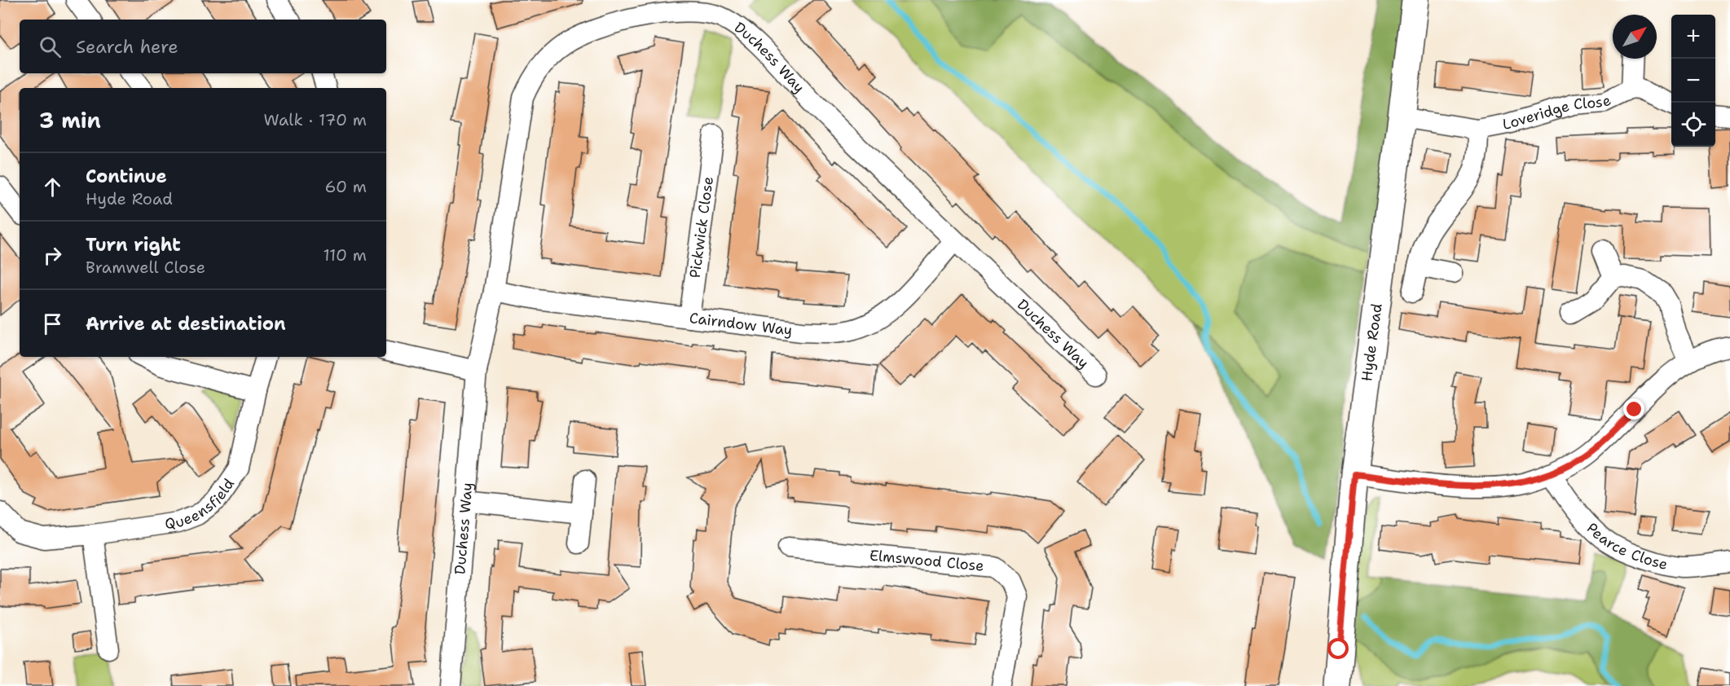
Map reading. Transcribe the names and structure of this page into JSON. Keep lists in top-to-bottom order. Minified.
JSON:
{"streets":{"main road":["Hyde Road"],"street":["Duchess Way","Loveridge Close","Pickwick Close","Cairndow Way","Queensfield","Pearce Close","Elmswood Close"]},"crossings":[["Duchess Way","Cairndow Way"],["Loveridge Close","Hyde Road"],["Pickwick Close","Cairndow Way"]],"north":"top right","page":{"map_buttons":["+","−"],"search":"Search here","heading":["3 min","Walk · 170 m"],"list":[["Continue","Hyde Road","60 m"],["Turn right","Bramwell Close","110 m"],"Arrive at destination"]}}
